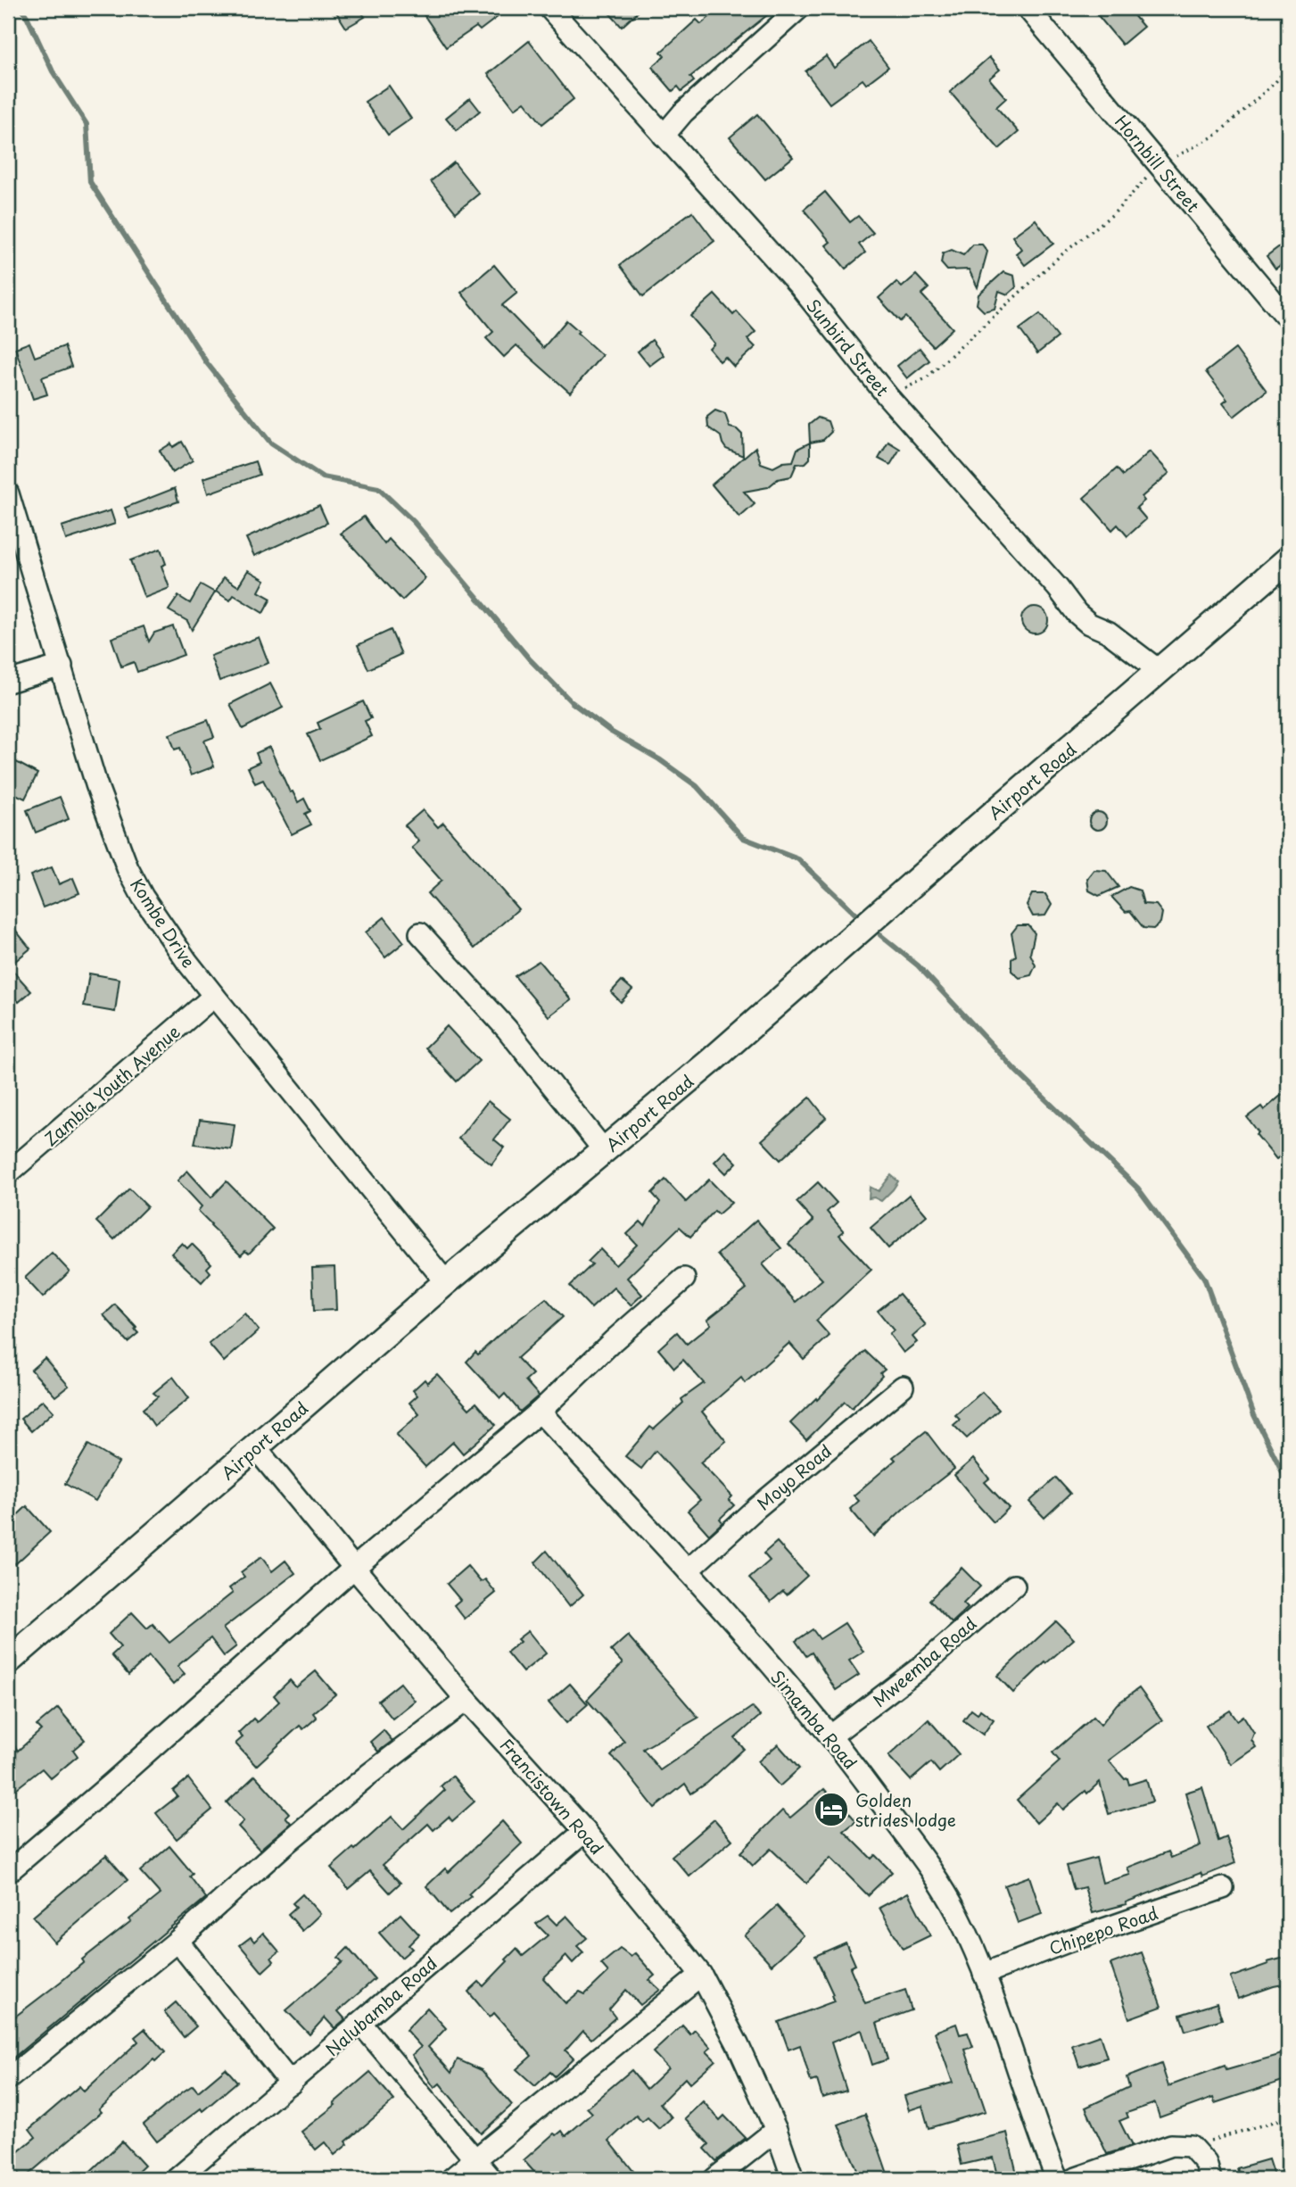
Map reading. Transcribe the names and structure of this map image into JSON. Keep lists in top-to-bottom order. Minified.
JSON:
{"streets":{"street":["Hornbill Street","Sunbird Street","Airport Road","Kombe Drive","Zambia Youth Avenue","Moyo Road","Mweemba Road","Simamba Road","Francistown Road","Chipepo Road","Nalubamba Road"]},"crossings":[["Sunbird Street","Airport Road"],["Airport Road","Kombe Drive"],["Airport Road","Francistown Road"],["Kombe Drive","Zambia Youth Avenue"],["Moyo Road","Simamba Road"],["Mweemba Road","Simamba Road"],["Simamba Road","Chipepo Road"],["Francistown Road","Nalubamba Road"]],"places":{"hotel":["Golden strides lodge"]}}
